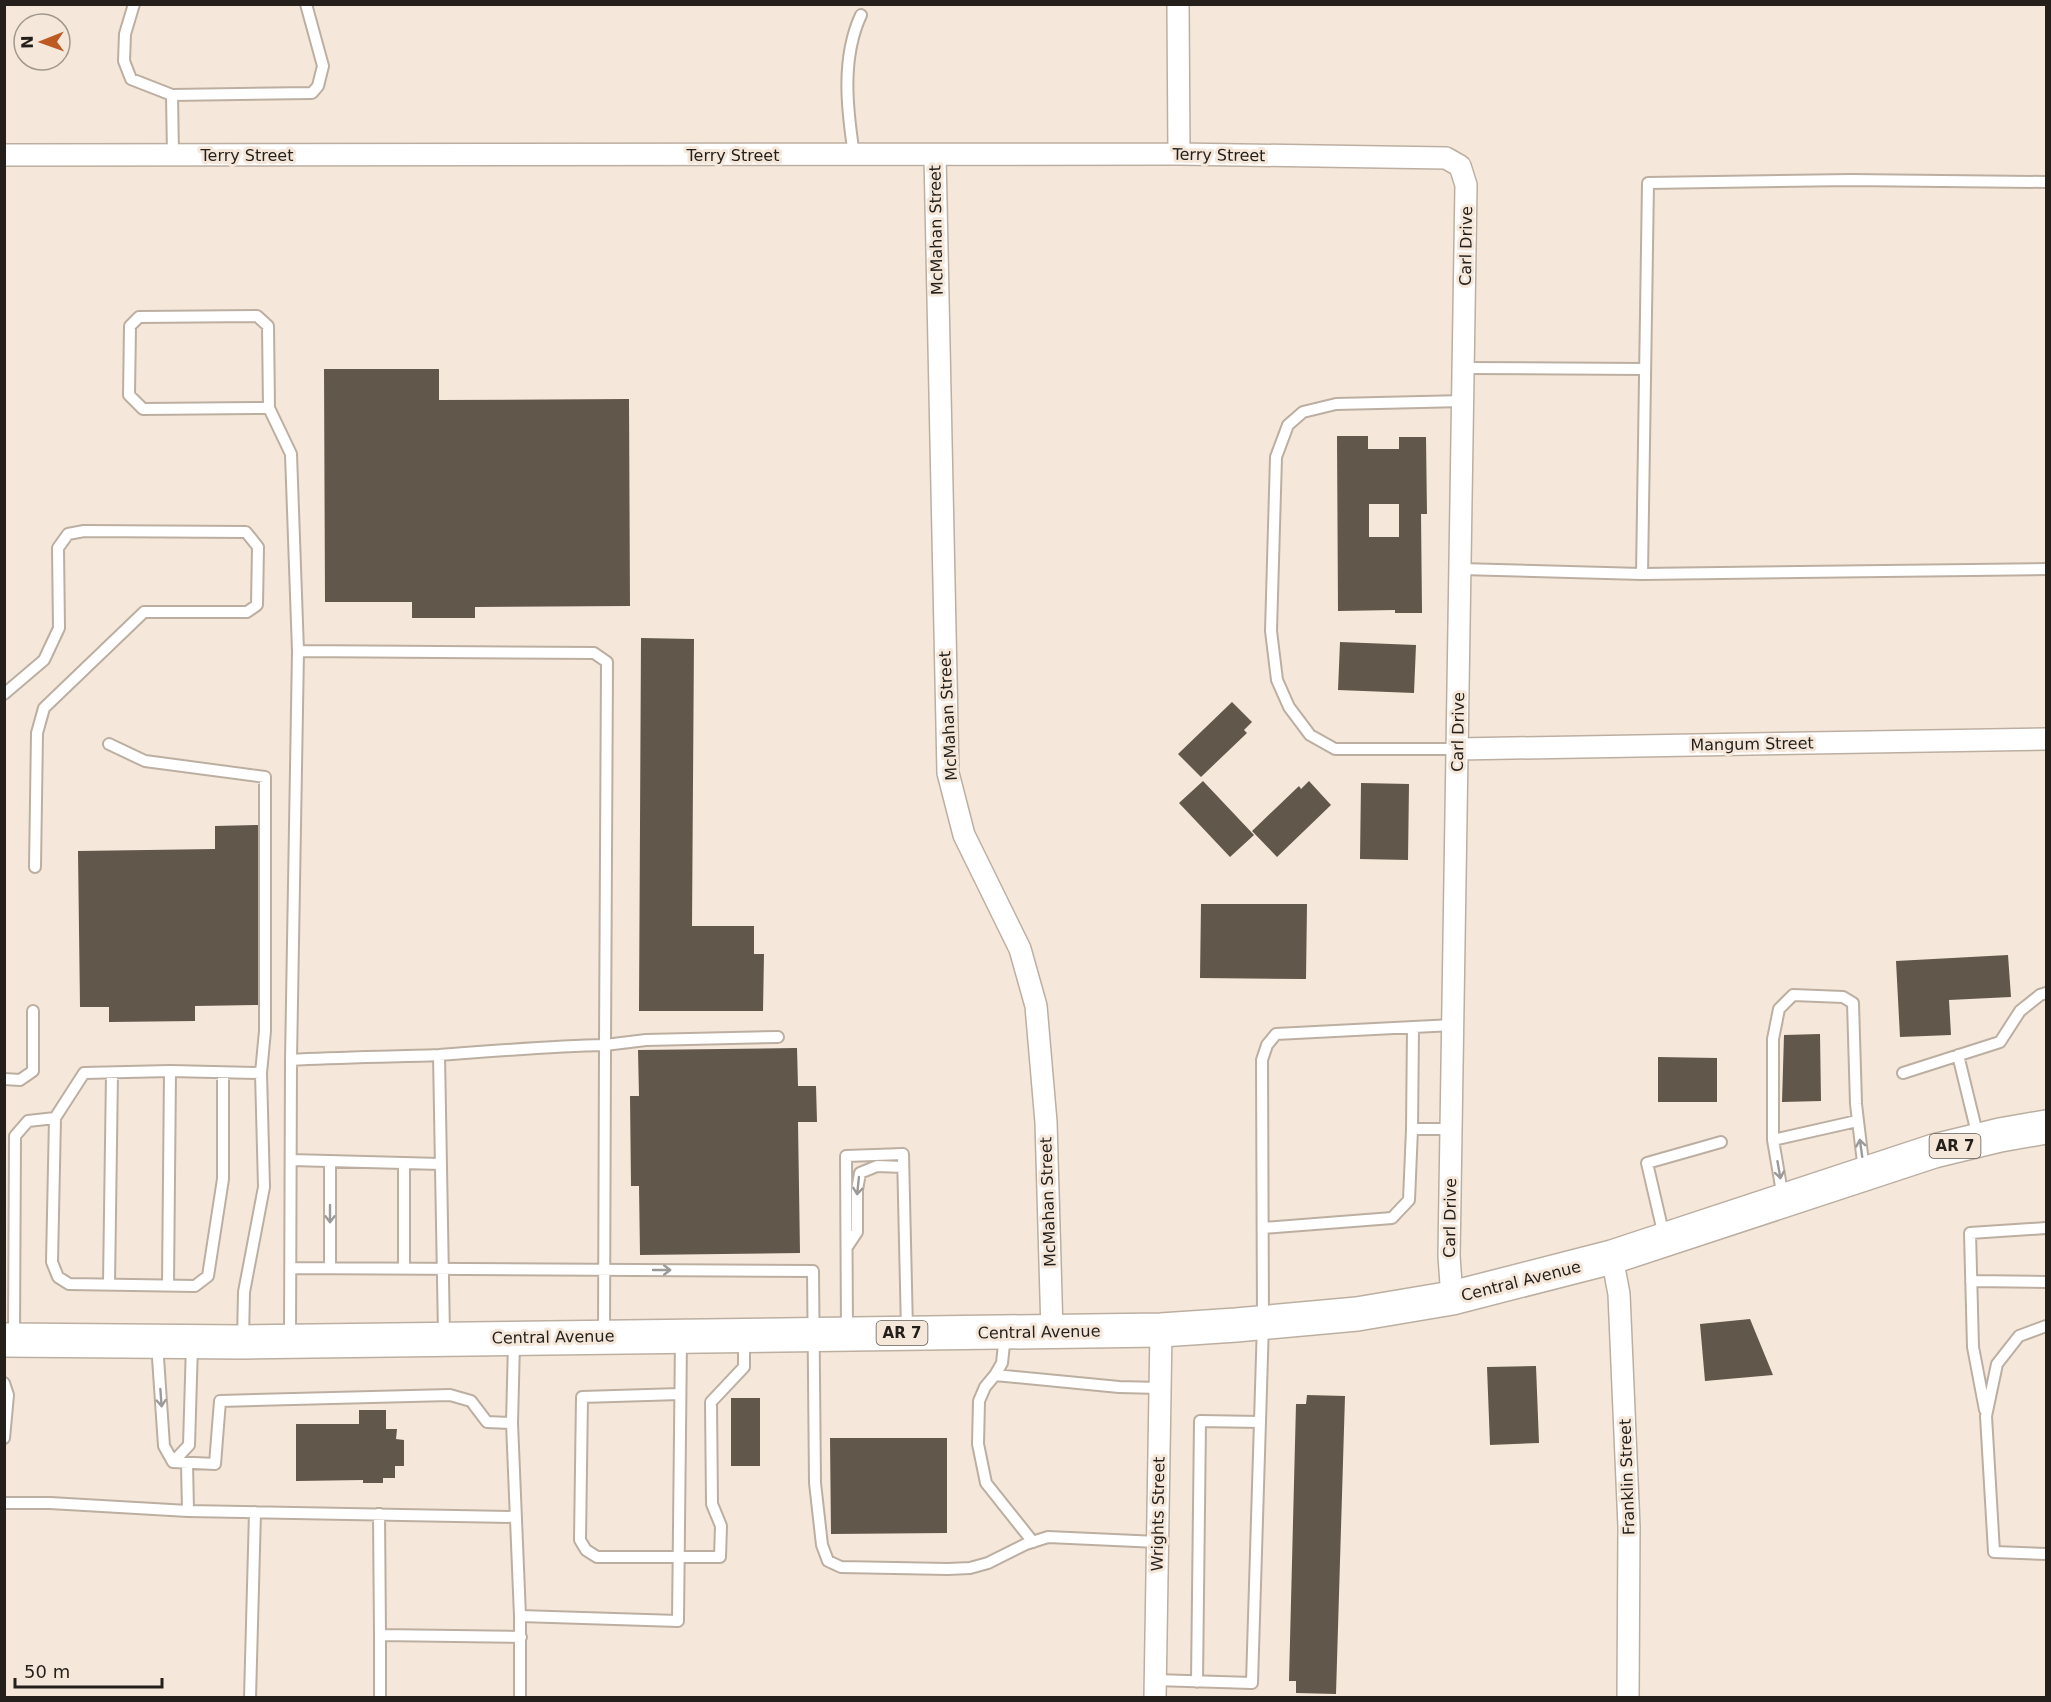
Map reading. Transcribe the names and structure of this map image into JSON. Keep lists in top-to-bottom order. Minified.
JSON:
{"streets":{"main road":["AR 7","Central Avenue"],"street":["Terry Street","McMahan Street","Carl Drive","Mangum Street","Franklin Street","Wrights Street"]},"crossings":[["Terry Street","McMahan Street"],["Terry Street","Carl Drive"],["McMahan Street","Central Avenue"],["Carl Drive","Mangum Street"],["Carl Drive","Central Avenue"],["Central Avenue","Franklin Street"],["Central Avenue","Wrights Street"]],"scale_bar":"50 m","north":"left"}
